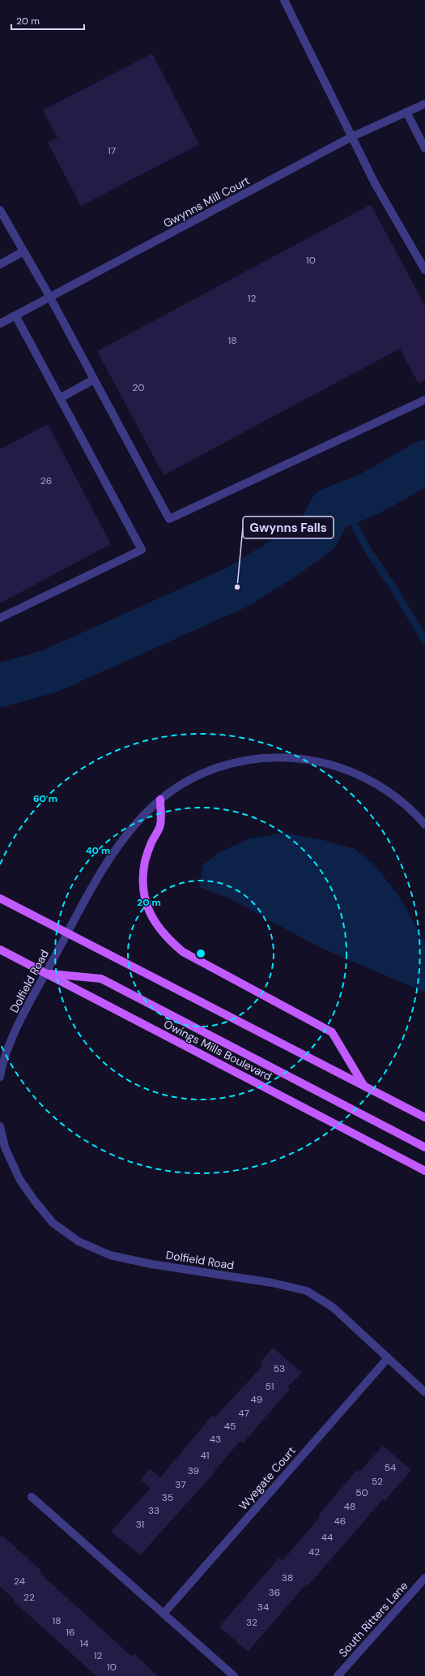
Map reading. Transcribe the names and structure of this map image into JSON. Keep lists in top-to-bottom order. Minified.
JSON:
{"streets":{"main road":["Owings Mills Boulevard"],"street":["Gwynns Mill Court","Dolfield Road","Wyegate Court","South Ritters Lane"]},"crossings":[["Dolfield Road","Owings Mills Boulevard"],["Dolfield Road","Wyegate Court"]],"places":["Gwynns Falls"],"house_numbers":["17","10","12","18","20","26","53","51","49","47","45","43","41","54","39","52","37","50","35","48","33","46","31","44","42","38","24","36","22","34","18","32","16","14","12","10"],"scale_bar":"20 m","rings":["60 m","40 m","20 m"]}
